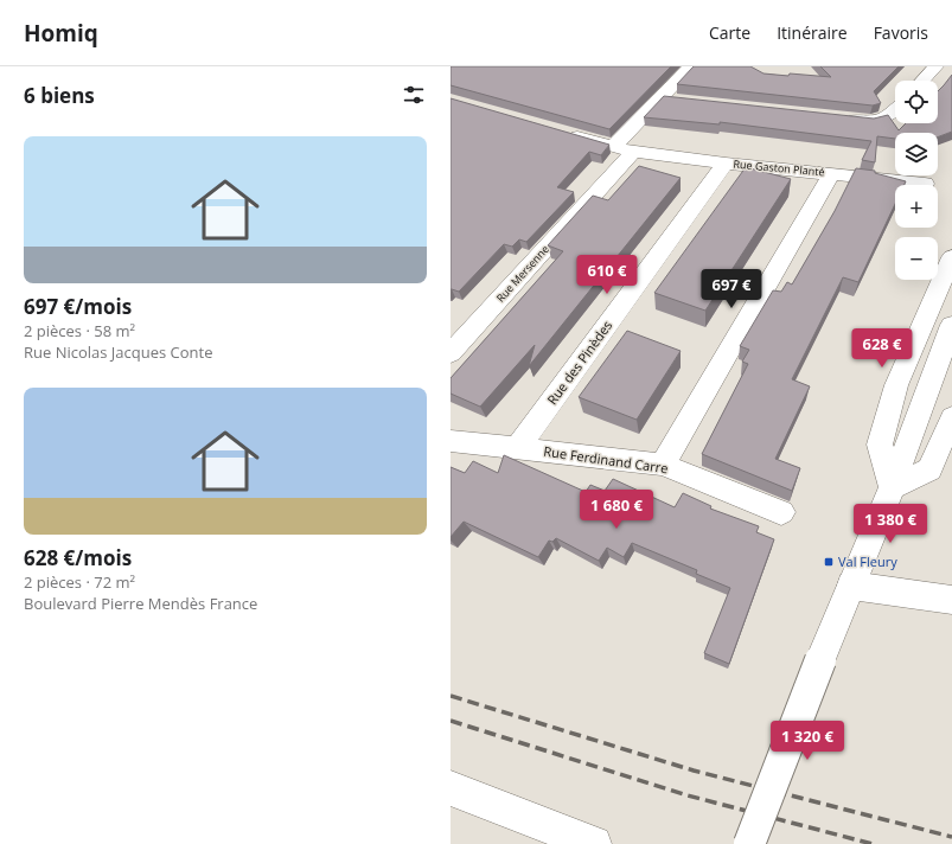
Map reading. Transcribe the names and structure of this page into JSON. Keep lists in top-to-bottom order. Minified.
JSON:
{"streets":{"street":["Rue Gaston Planté","Rue Mersenne","Rue des Pinèdes","Rue Ferdinand Carre"]},"crossings":[["Rue Gaston Planté","Rue Mersenne"],["Rue Gaston Planté","Rue des Pinèdes"],["Rue des Pinèdes","Rue Ferdinand Carre"]],"places":{"transit":["Val Fleury"]},"page":{"header":"Homiq","nav":["Carte","Itinéraire","Favoris"],"heading":"6 biens","map_buttons":["+","−"],"list":[{"name":"697 €/mois","note":"2 pièces · 58 m² · Rue Nicolas Jacques Conte"},{"name":"628 €/mois","note":"2 pièces · 72 m² · Boulevard Pierre Mendès France"}],"price":["610 €","697 €","628 €","1 680 €","1 380 €","1 320 €"]}}
